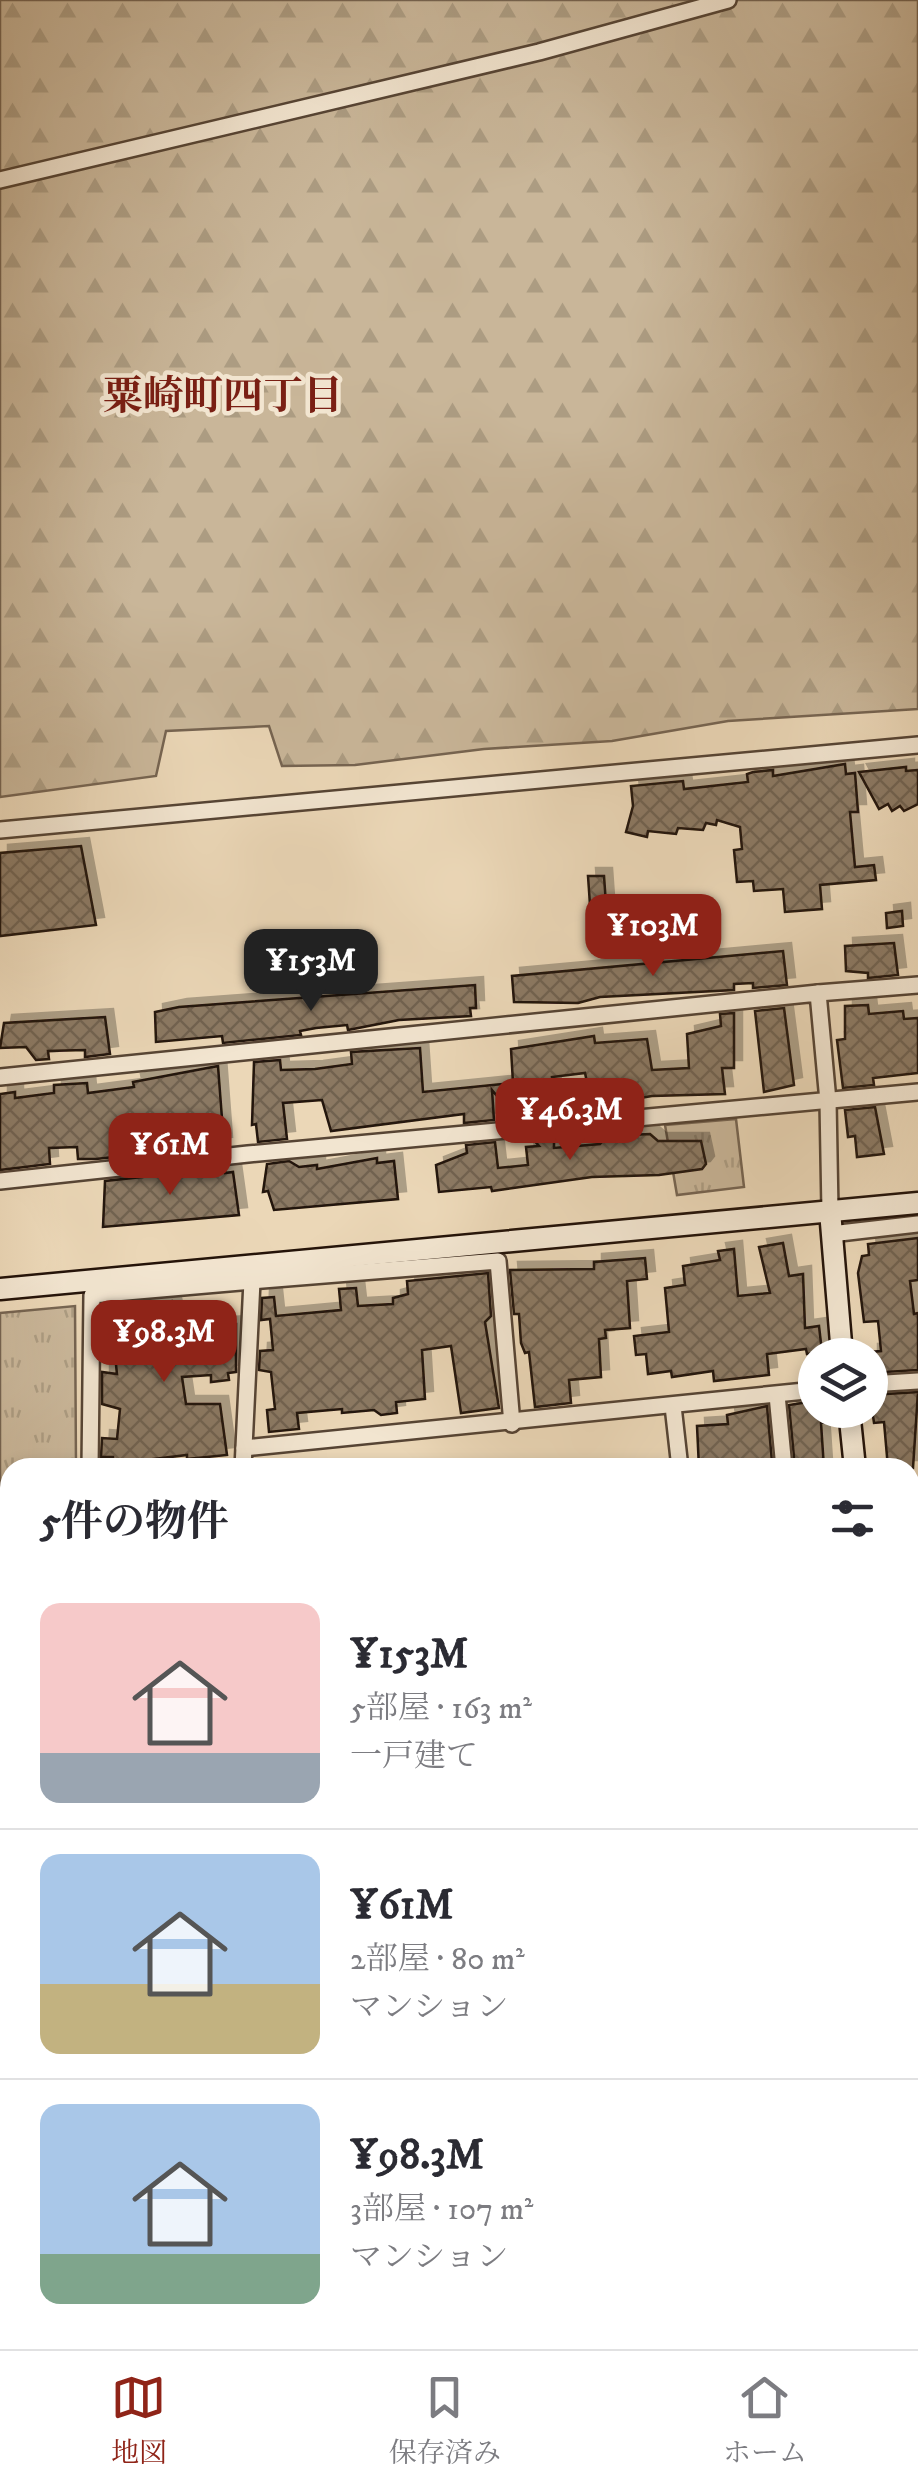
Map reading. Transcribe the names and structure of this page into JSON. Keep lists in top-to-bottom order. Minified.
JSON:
{"districts":["粟崎町四丁目"],"page":{"price":["¥103M","¥153M","¥46.3M","¥61M","¥98.3M"],"heading":"5件の物件","list":[{"name":"¥153M","note":"5部屋 · 163 m² · 一戸建て"},{"name":"¥61M","note":"2部屋 · 80 m² · マンション"},{"name":"¥98.3M","note":"3部屋 · 107 m² · マンション"}],"tabs":["地図","保存済み","ホーム"]}}
